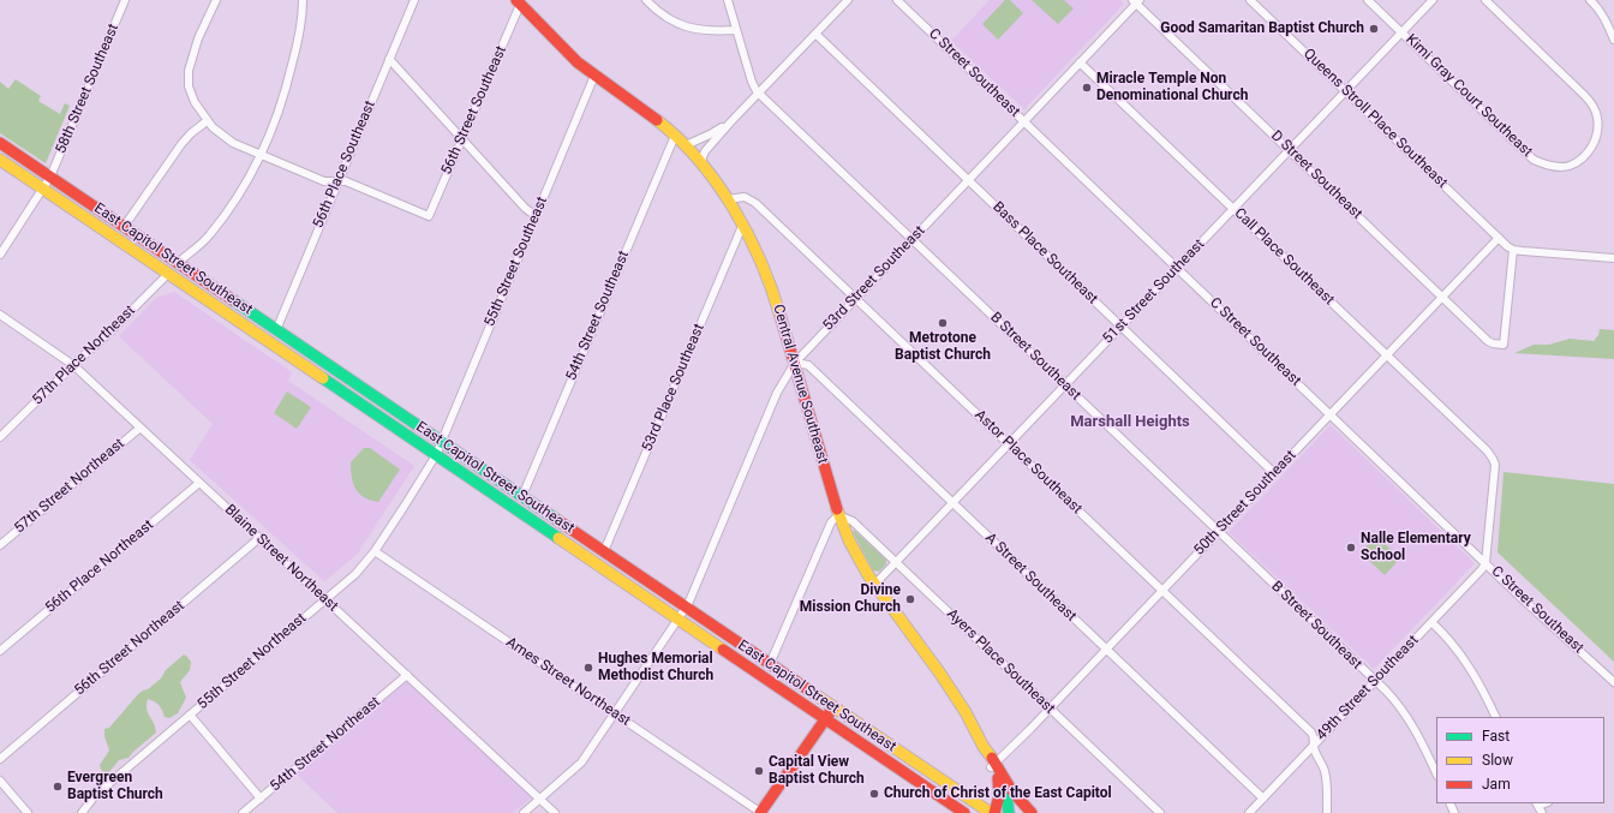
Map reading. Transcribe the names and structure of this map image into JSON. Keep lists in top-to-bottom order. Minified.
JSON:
{"streets":{"main road":["East Capitol Street Southeast","Central Avenue Southeast"],"street":["C Street Southeast","58th Street Southeast","Kimi Gray Court Southeast","56th Street Southeast","Queens Stroll Place Southeast","56th Place Southeast","D Street Southeast","Bass Place Southeast","Call Place Southeast","55th Street Southeast","53rd Street Southeast","51st Street Southeast","54th Street Southeast","57th Place Northeast","B Street Southeast","53rd Place Southeast","Astor Place Southeast","57th Street Northeast","50th Street Southeast","Blaine Street Northeast","56th Place Northeast","A Street Southeast","56th Street Northeast","55th Street Northeast","Ayers Place Southeast","Ames Street Northeast","49th Street Southeast","54th Street Northeast"]},"crossings":[["C Street Southeast","Call Place Southeast"],["C Street Southeast","53rd Street Southeast"],["C Street Southeast","51st Street Southeast"],["C Street Southeast","50th Street Southeast"],["C Street Southeast","49th Street Southeast"],["58th Street Southeast","East Capitol Street Southeast"],["Kimi Gray Court Southeast","51st Street Southeast"],["56th Street Southeast","56th Place Southeast"],["56th Street Southeast","Central Avenue Southeast"],["Queens Stroll Place Southeast","D Street Southeast"],["Queens Stroll Place Southeast","51st Street Southeast"],["Queens Stroll Place Southeast","50th Street Southeast"],["56th Place Southeast","East Capitol Street Southeast"],["D Street Southeast","53rd Street Southeast"],["D Street Southeast","51st Street Southeast"],["D Street Southeast","50th Street Southeast"],["Bass Place Southeast","53rd Street Southeast"],["Bass Place Southeast","51st Street Southeast"],["Bass Place Southeast","50th Street Southeast"],["Call Place Southeast","53rd Street Southeast"],["Call Place Southeast","51st Street Southeast"],["Call Place Southeast","50th Street Southeast"],["Call Place Southeast","49th Street Southeast"],["East Capitol Street Southeast","55th Street Southeast"],["East Capitol Street Southeast","53rd Street Southeast"],["East Capitol Street Southeast","54th Street Southeast"],["East Capitol Street Southeast","53rd Place Southeast"],["East Capitol Street Southeast","55th Street Northeast"],["55th Street Southeast","Central Avenue Southeast"],["55th Street Southeast","55th Street Northeast"],["53rd Street Southeast","B Street Southeast"],["53rd Street Southeast","Central Avenue Southeast"],["53rd Street Southeast","Astor Place Southeast"],["53rd Street Southeast","Blaine Street Northeast"],["53rd Street Southeast","A Street Southeast"],["53rd Street Southeast","Ames Street Northeast"],["51st Street Southeast","B Street Southeast"],["51st Street Southeast","Central Avenue Southeast"],["51st Street Southeast","Astor Place Southeast"],["51st Street Southeast","A Street Southeast"],["51st Street Southeast","Ayers Place Southeast"],["54th Street Southeast","Central Avenue Southeast"],["57th Place Northeast","Blaine Street Northeast"],["B Street Southeast","50th Street Southeast"],["B Street Southeast","49th Street Southeast"],["Central Avenue Southeast","53rd Place Southeast"],["Central Avenue Southeast","Astor Place Southeast"],["Central Avenue Southeast","50th Street Southeast"],["Central Avenue Southeast","A Street Southeast"],["Central Avenue Southeast","Ayers Place Southeast"],["Astor Place Southeast","50th Street Southeast"],["Astor Place Southeast","49th Street Southeast"],["57th Street Northeast","Blaine Street Northeast"],["50th Street Southeast","A Street Southeast"],["50th Street Southeast","Ayers Place Southeast"],["Blaine Street Northeast","56th Place Northeast"],["Blaine Street Northeast","56th Street Northeast"],["Blaine Street Northeast","55th Street Northeast"],["Blaine Street Northeast","54th Street Northeast"],["A Street Southeast","49th Street Southeast"],["55th Street Northeast","Ames Street Northeast"]],"districts":["Marshall Heights"],"places":["Good Samaritan Baptist Church","Miracle Temple Non Denominational Church","Metrotone Baptist Church","Nalle Elementary School","Divine Mission Church","Hughes Memorial Methodist Church","Capital View Baptist Church","Evergreen Baptist Church","Church of Christ of the East Capitol"],"legend":["Fast","Slow","Jam"]}
